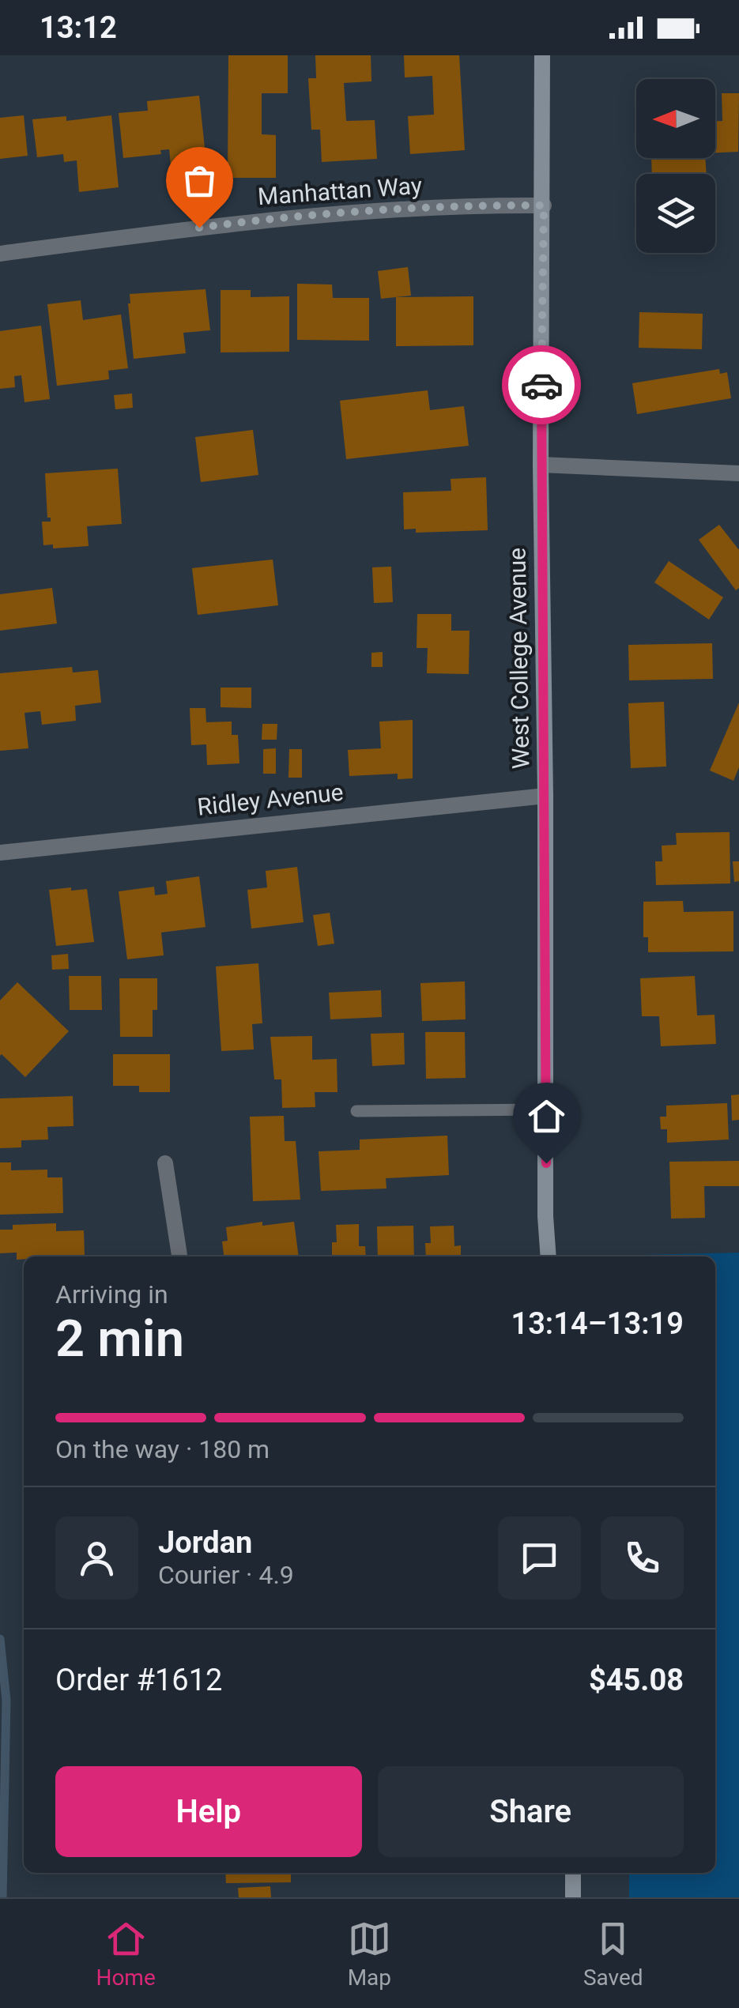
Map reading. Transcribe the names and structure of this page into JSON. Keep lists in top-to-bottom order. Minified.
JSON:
{"streets":{"main road":["West College Avenue"],"street":["Manhattan Way","Ridley Avenue"]},"crossings":[["Manhattan Way","West College Avenue"],["West College Avenue","Ridley Avenue"]],"north":"left","page":{"status":"13:12","heading":["2 min","Arriving in","13:14–13:19"],"panel":["Jordan","Courier · 4.9","Order #1612","$45.08"],"bar":"On the way · 180 m","buttons":["Help","Share"],"tabs":["Home","Map","Saved"]}}
